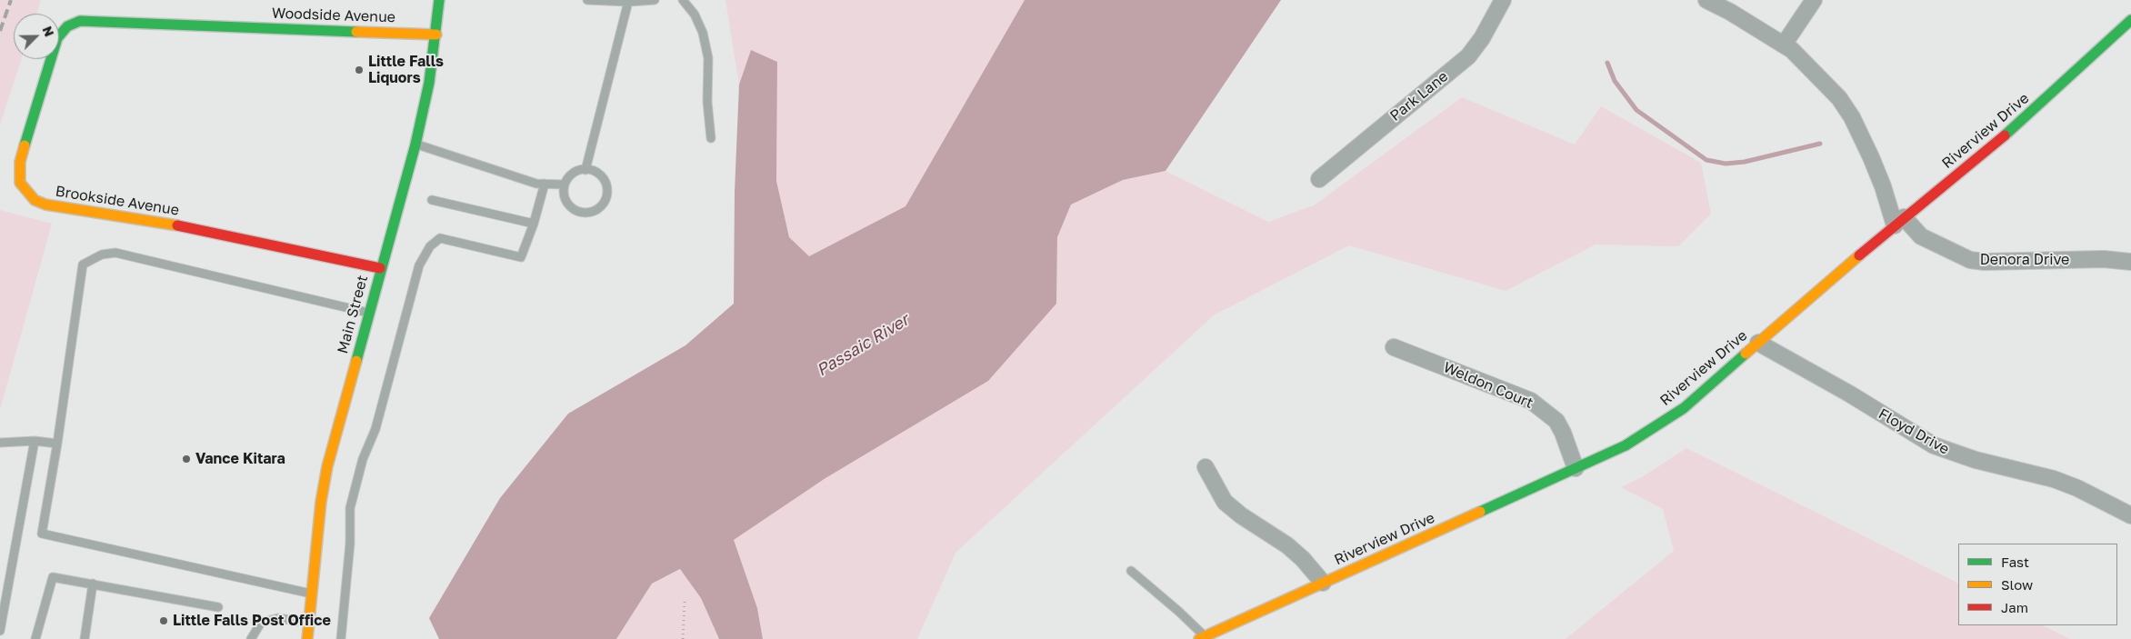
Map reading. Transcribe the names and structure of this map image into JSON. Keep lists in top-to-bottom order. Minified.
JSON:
{"streets":{"main road":["Woodside Avenue","Riverview Drive","Brookside Avenue","Main Street"],"street":["Park Lane","Denora Drive","Weldon Court","Floyd Drive"]},"crossings":[["Woodside Avenue","Brookside Avenue"],["Woodside Avenue","Main Street"],["Riverview Drive","Denora Drive"],["Riverview Drive","Weldon Court"],["Riverview Drive","Floyd Drive"],["Brookside Avenue","Main Street"]],"water":["Passaic River"],"places":["Little Falls Liquors","Vance Kitara","Little Falls Post Office"],"legend":["Fast","Slow","Jam"],"north":"top right"}
